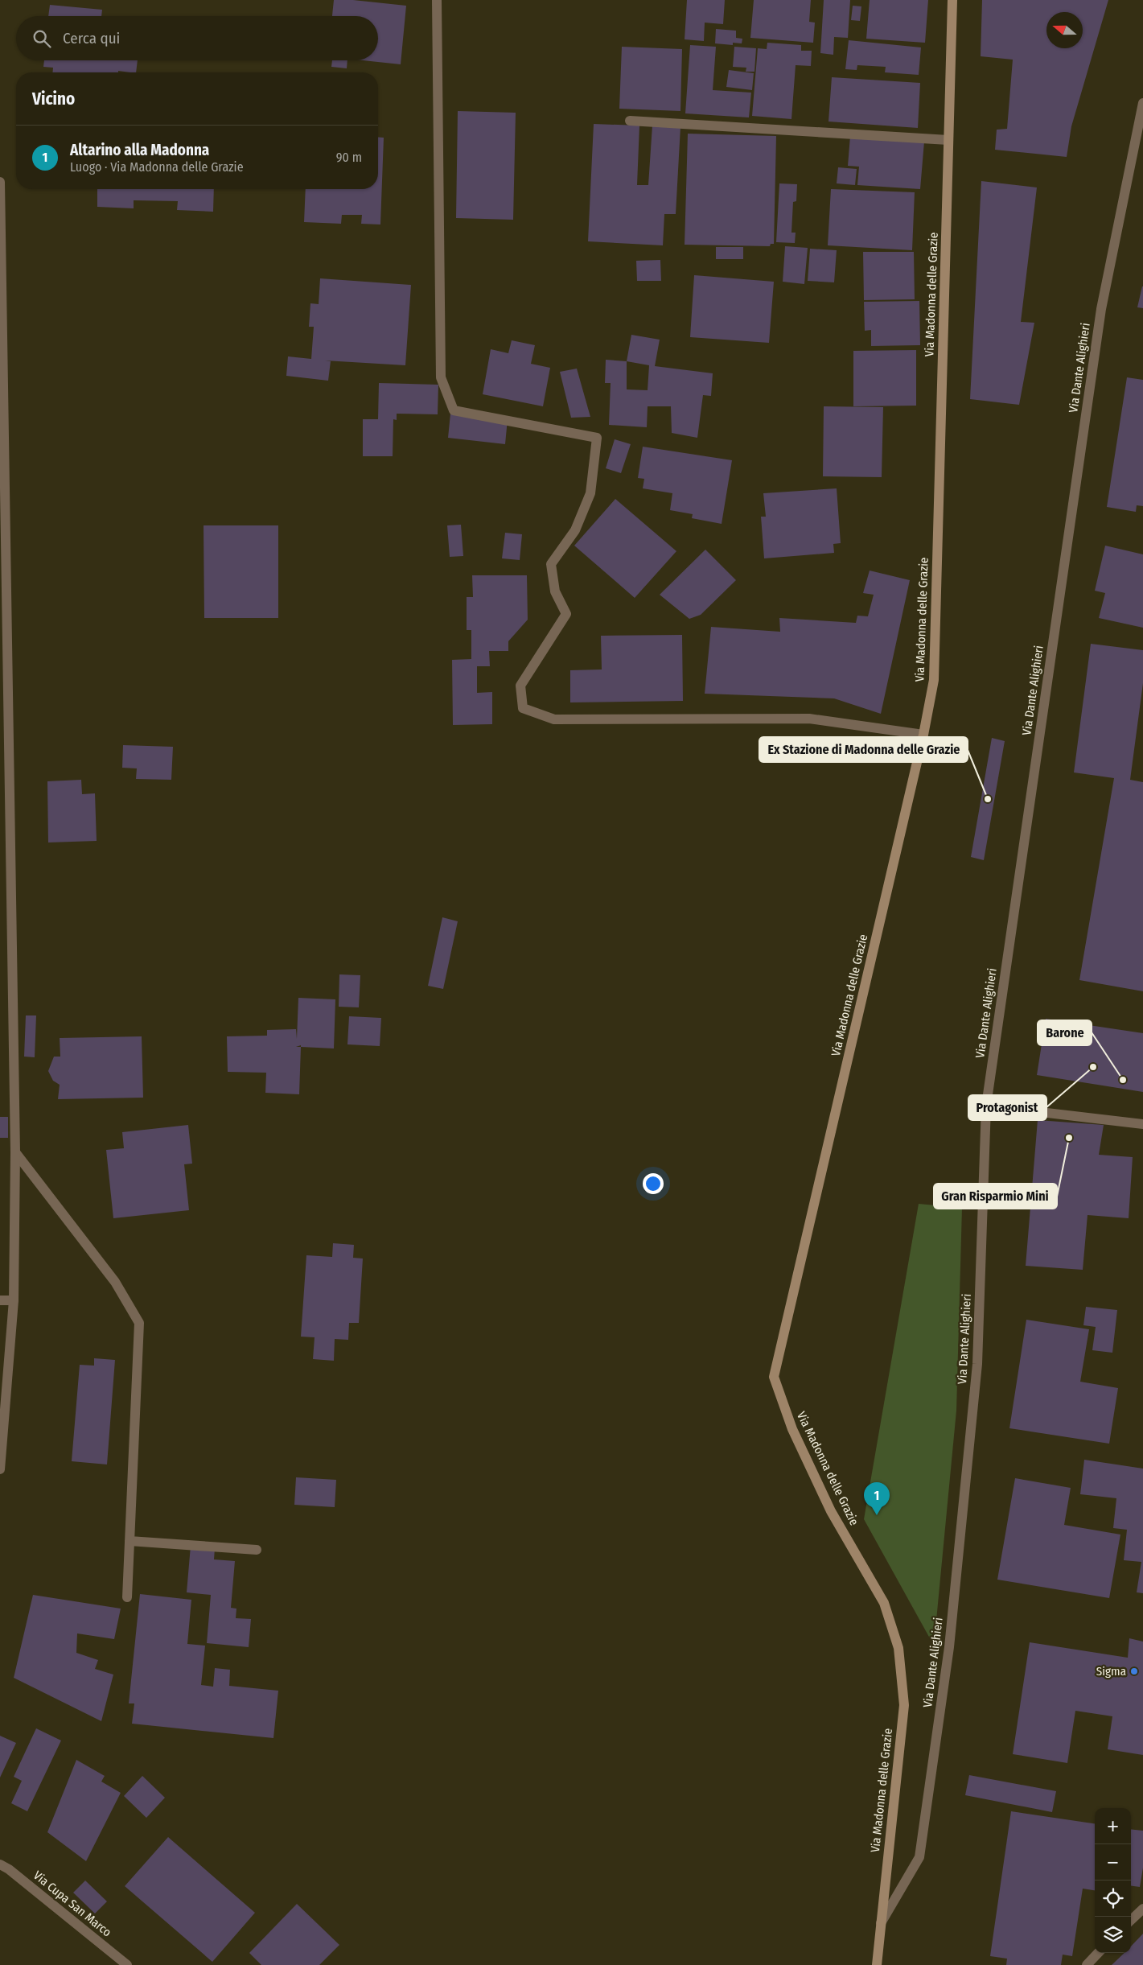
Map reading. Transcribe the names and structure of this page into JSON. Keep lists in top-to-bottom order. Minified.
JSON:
{"streets":{"main road":["Via Madonna delle Grazie"],"street":["Via Dante Alighieri","Via Cupa San Marco"]},"crossings":[["Via Madonna delle Grazie","Via Dante Alighieri"]],"places":["Ex Stazione di Madonna delle Grazie","Protagonist","Barone","Gran Risparmio Mini","Sigma"],"north":"left","page":{"search":"Cerca qui","heading":"Vicino","list":[{"mark":"1","name":"Altarino alla Madonna","note":"Luogo · Via Madonna delle Grazie","value":"90 m"}],"pins":"1","map_buttons":["+","−"]}}
